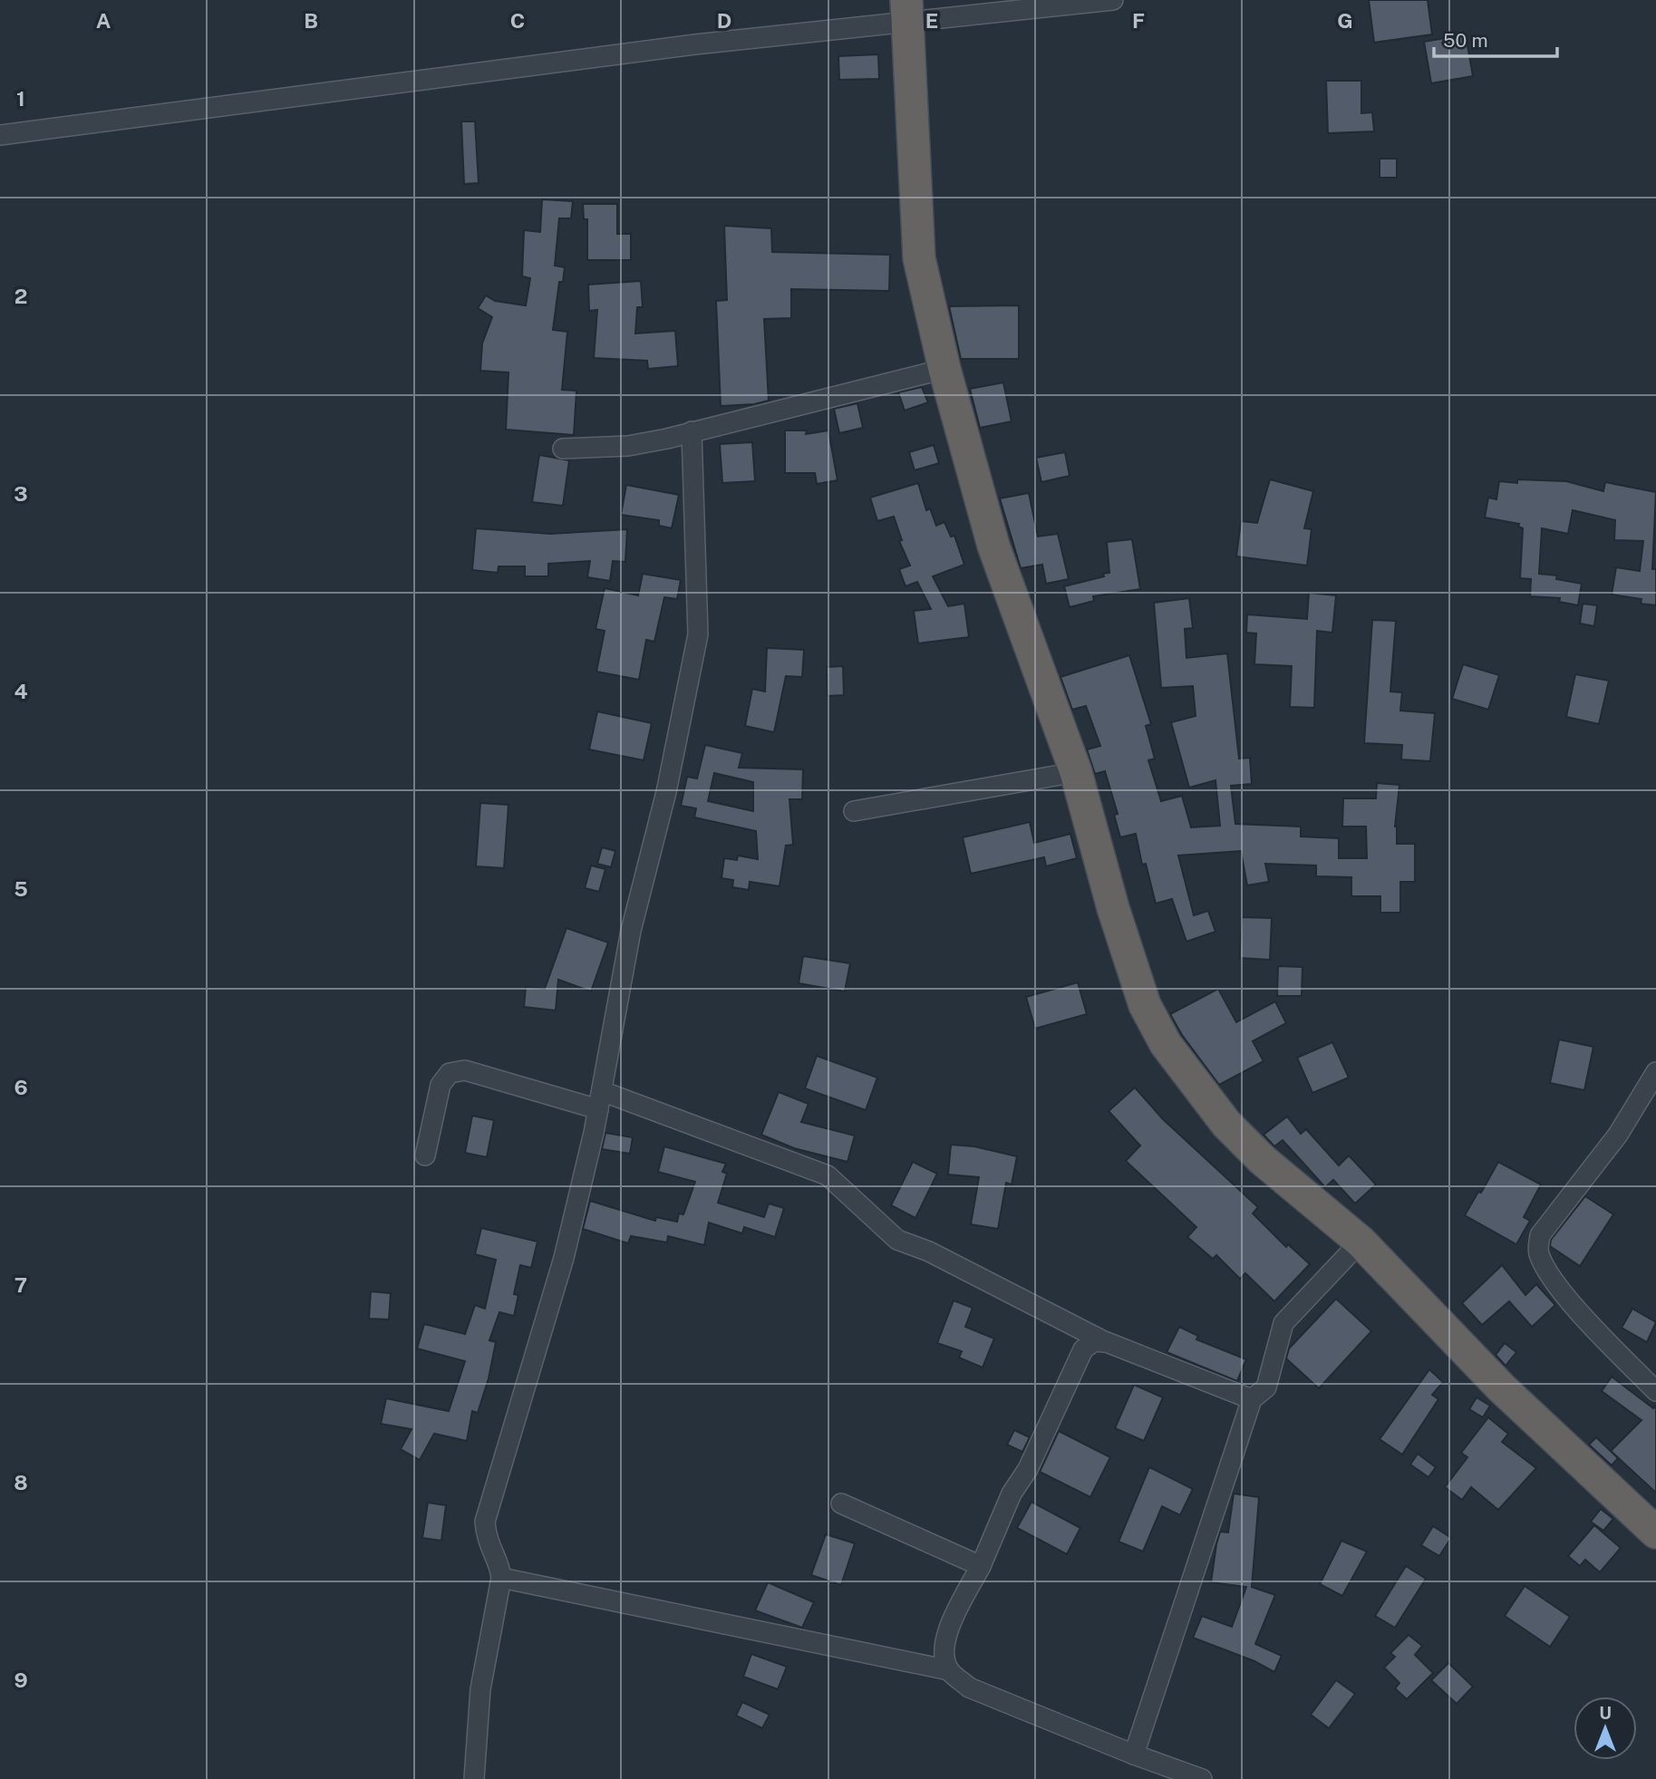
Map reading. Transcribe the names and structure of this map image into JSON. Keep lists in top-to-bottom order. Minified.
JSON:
{"scale_bar":"50 m","north":"top","grid":{"columns":["A","B","C","D","E","F","G"],"rows":["1","2","3","4","5","6","7","8","9"]}}
